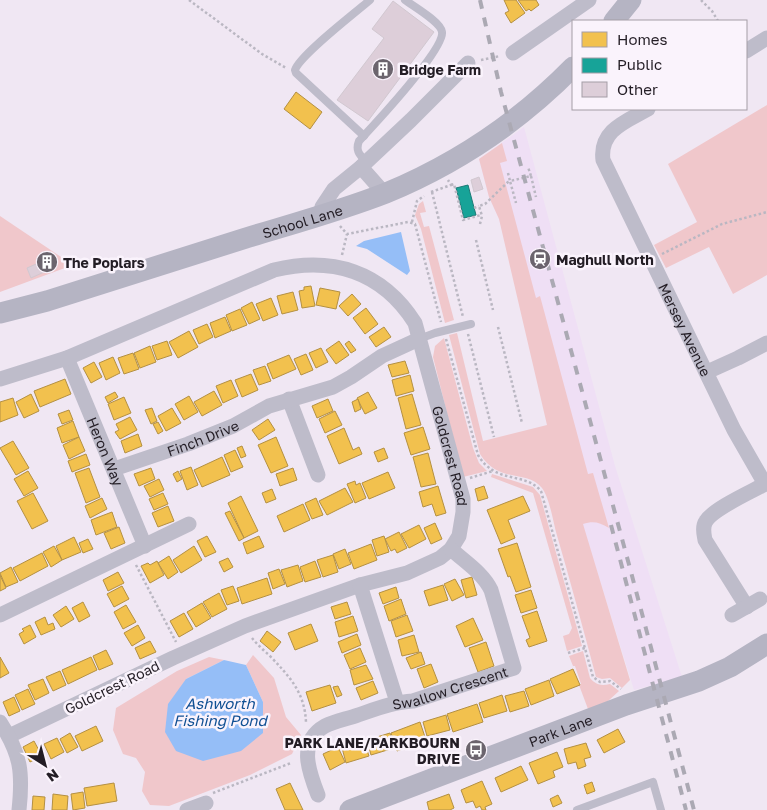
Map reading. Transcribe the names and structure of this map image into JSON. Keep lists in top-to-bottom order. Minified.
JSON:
{"streets":{"street":["School Lane","Mersey Avenue","Finch Drive","Heron Way","Goldcrest Road","Swallow Crescent","Park Lane"]},"crossings":[["Finch Drive","Heron Way"],["Finch Drive","Goldcrest Road"],["Heron Way","Goldcrest Road"],["Goldcrest Road","Swallow Crescent"]],"water":["Ashworth Fishing Pond"],"places":{"building":["Bridge Farm","The Poplars"],"station":["Maghull North"],"bus stop":["PARK LANE/PARKBOURN DRIVE"]},"legend":["Homes","Public","Other"],"north":"bottom right"}
